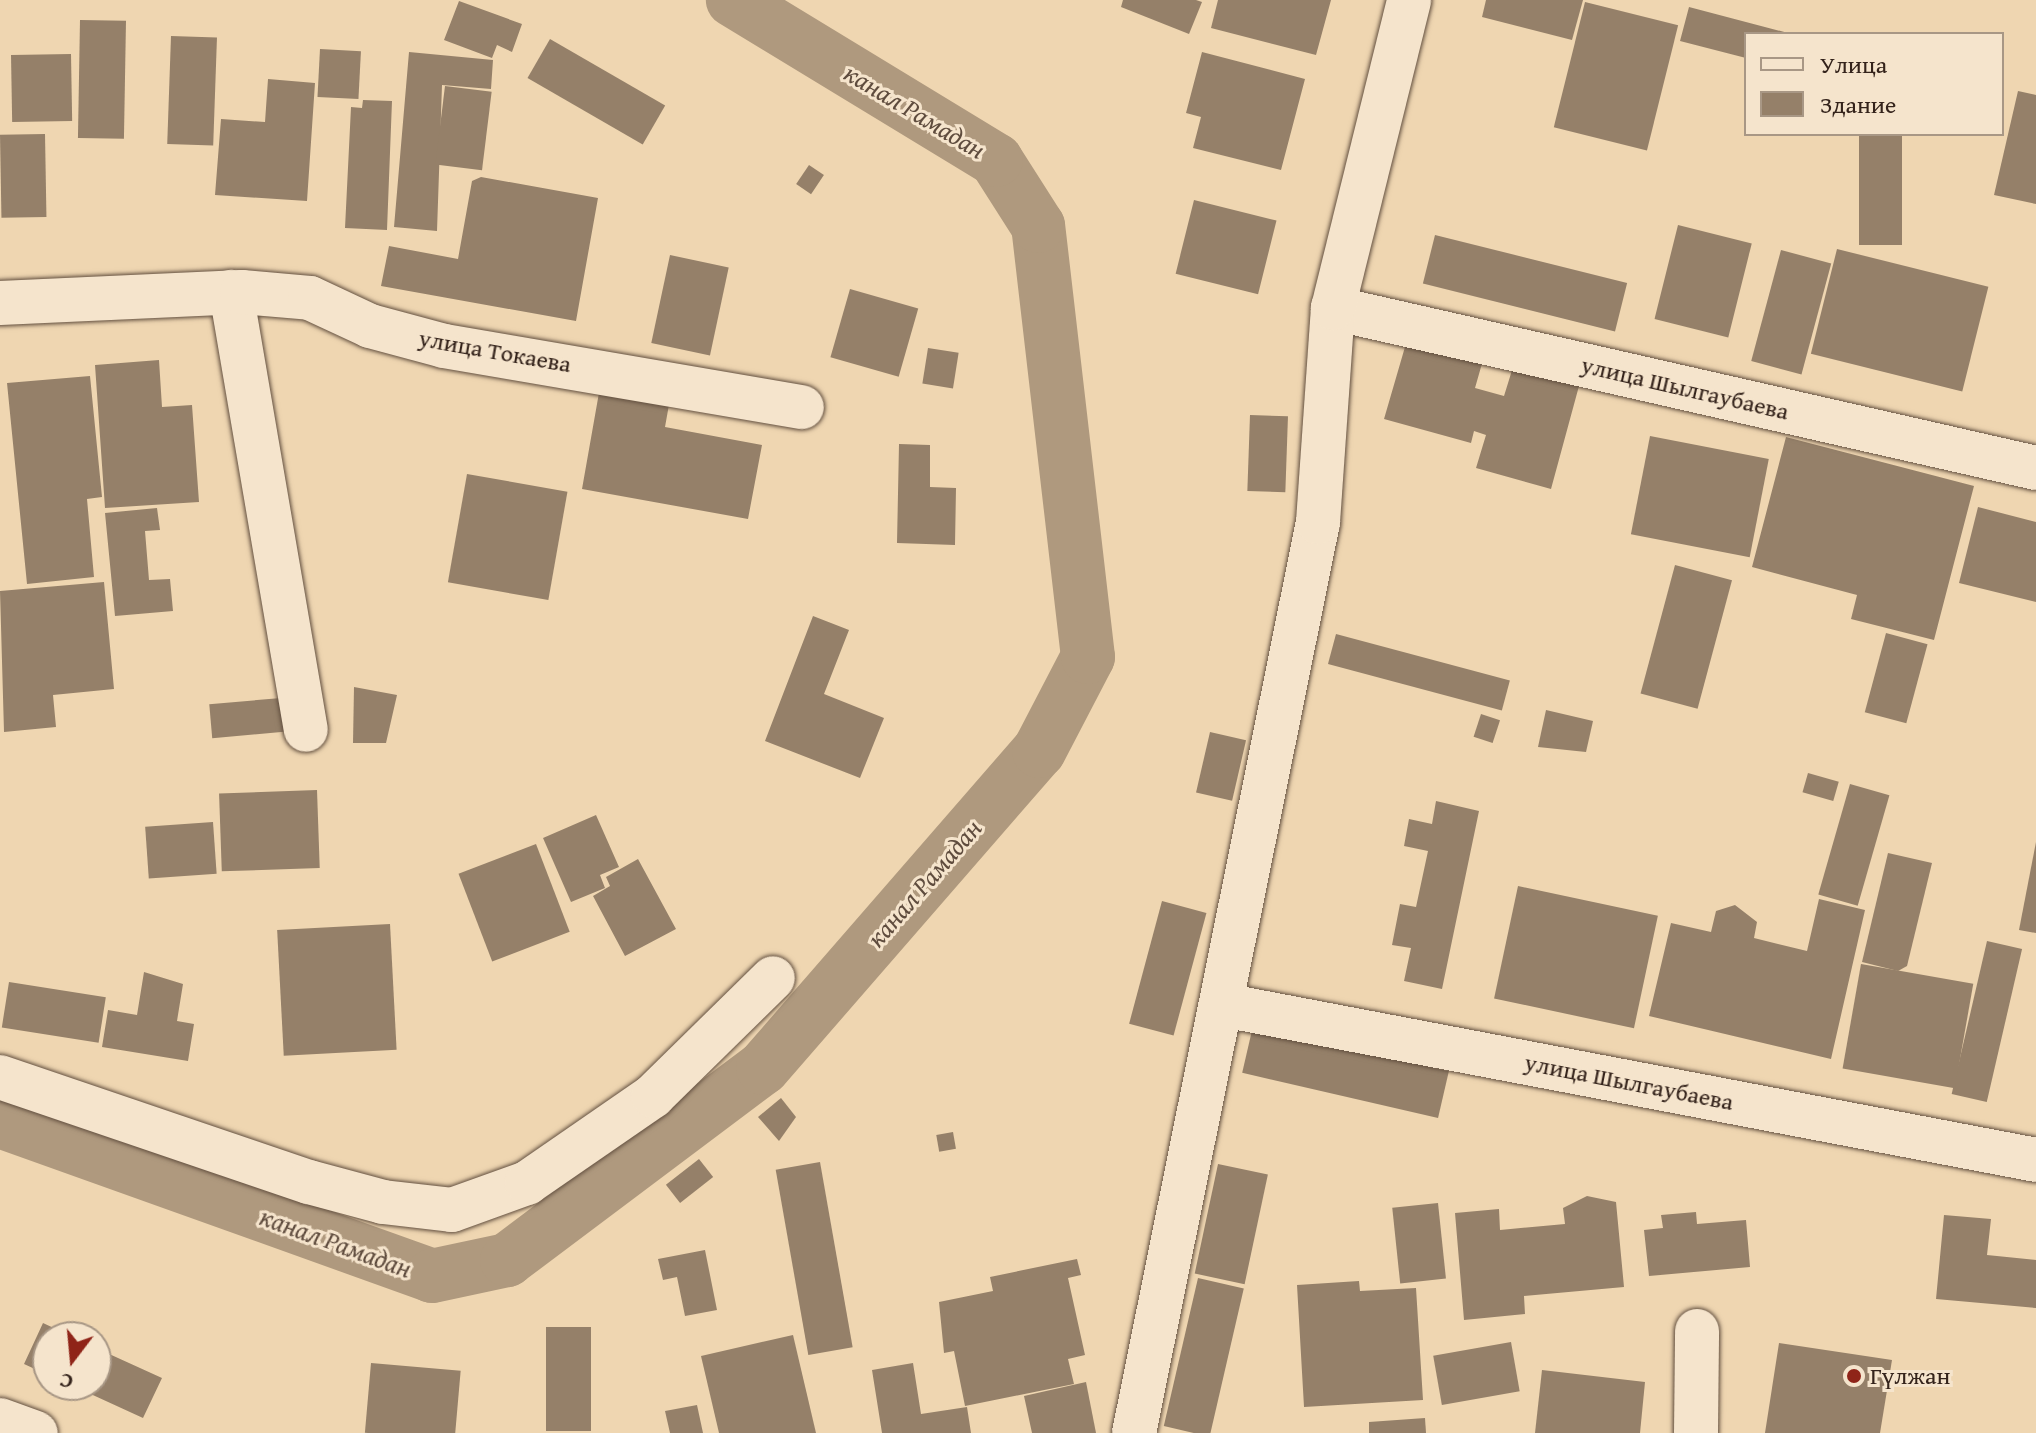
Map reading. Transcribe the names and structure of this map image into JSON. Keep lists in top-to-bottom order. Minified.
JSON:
{"streets":{"street":["улица Токаева","улица Шылгаубаева"]},"water":["канал Рамадан"],"places":["Гүлжан"],"legend":["Улица","Здание"],"north":"bottom"}
